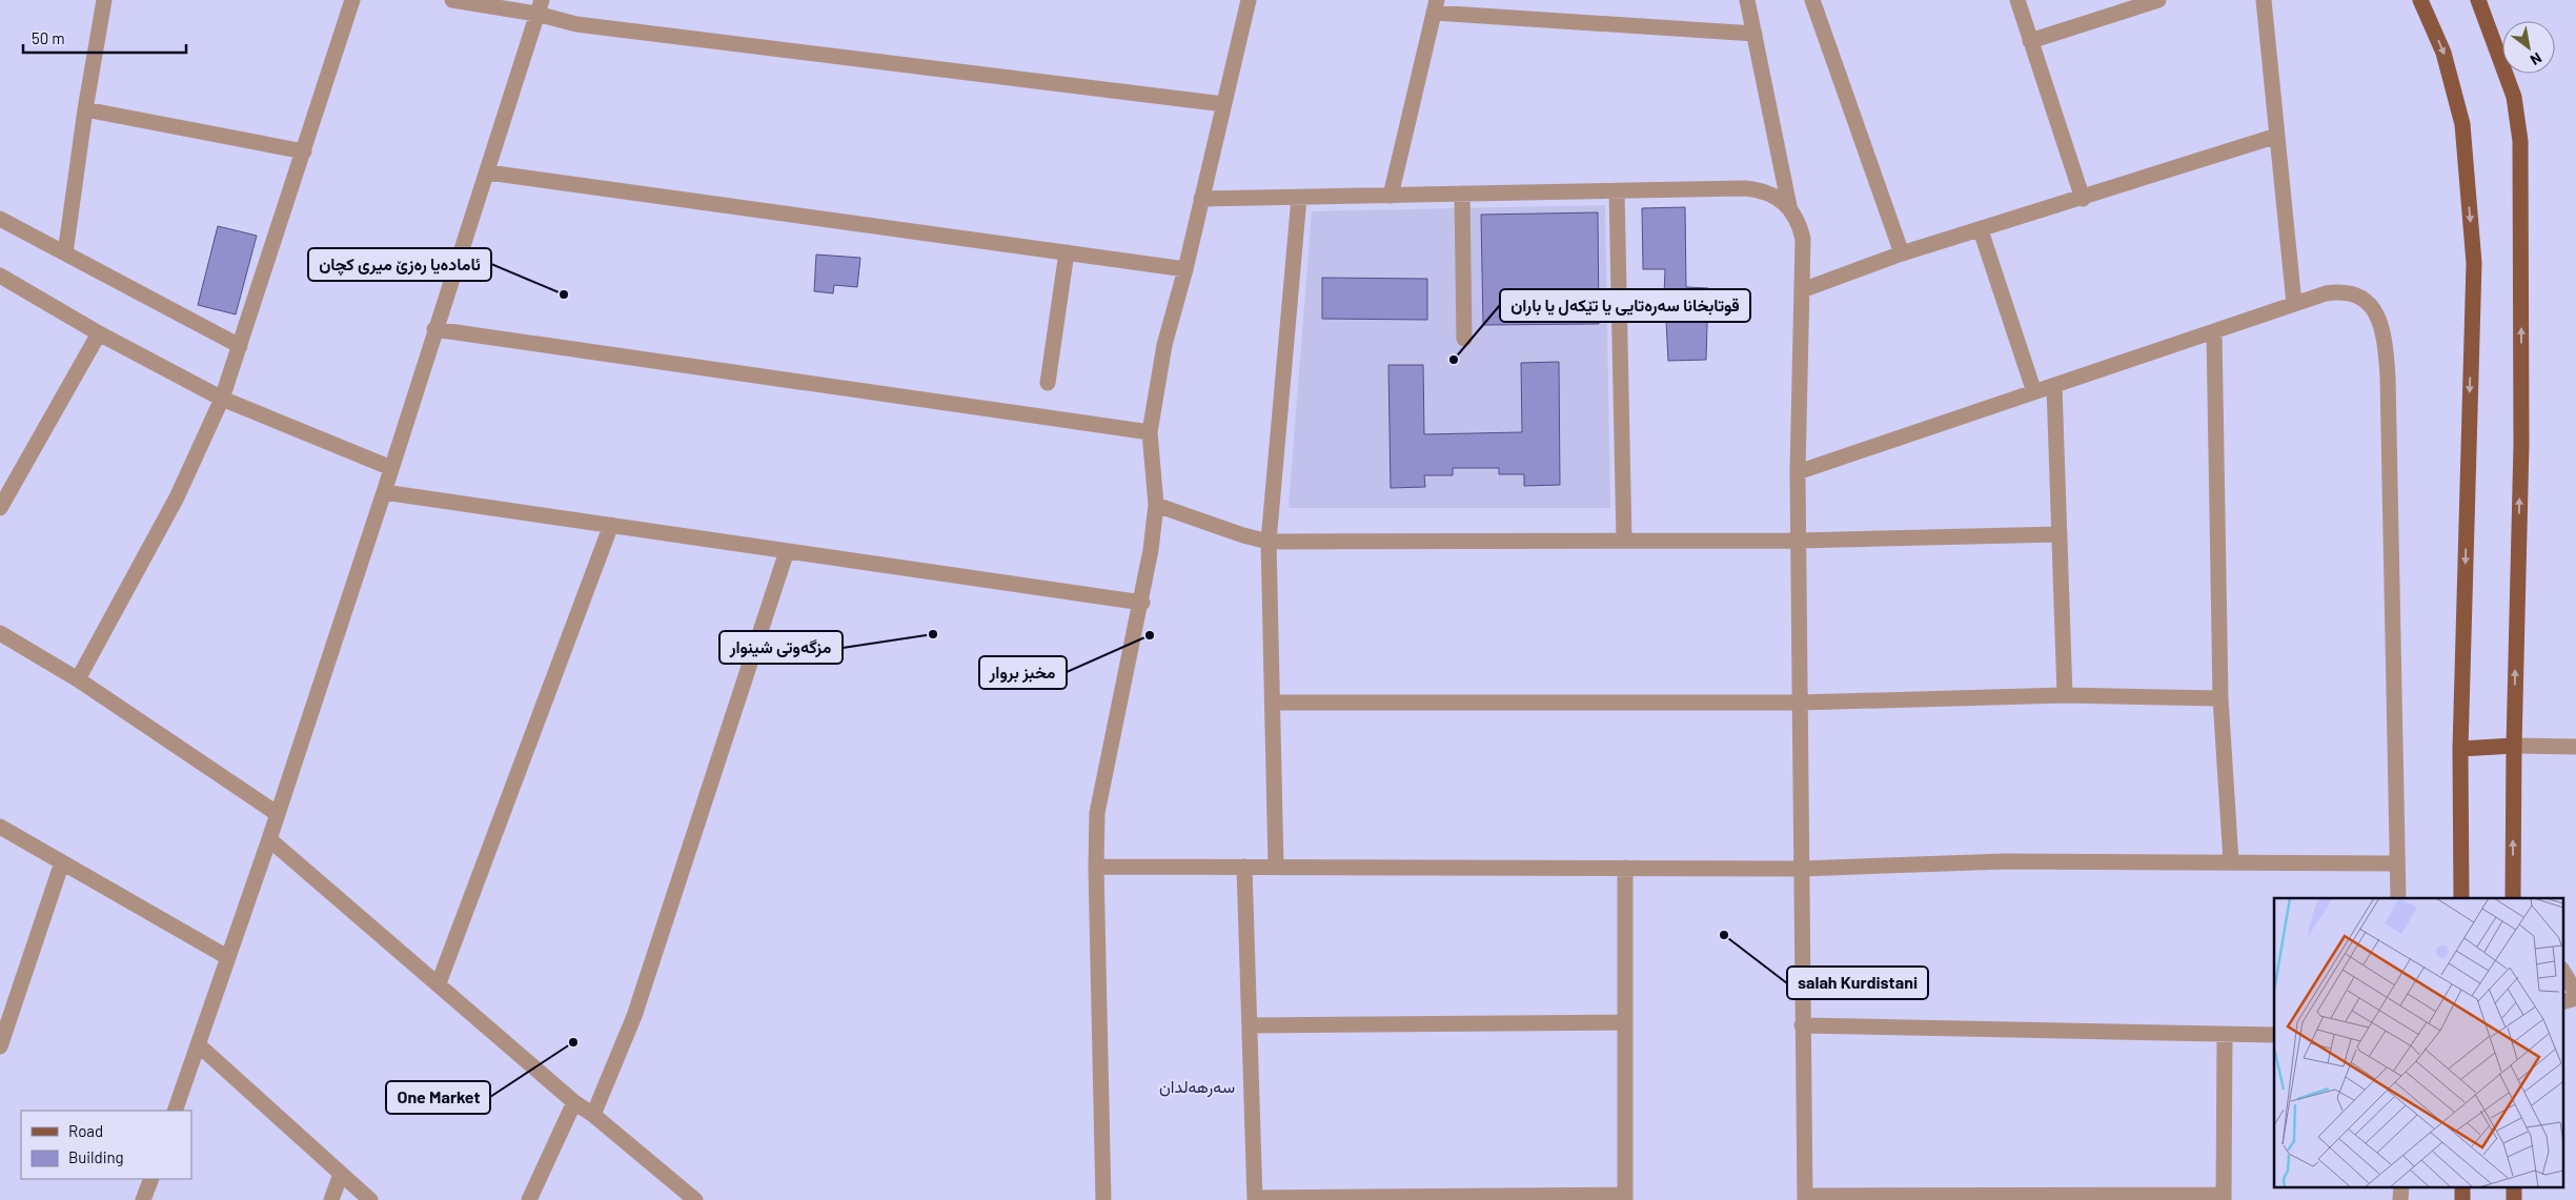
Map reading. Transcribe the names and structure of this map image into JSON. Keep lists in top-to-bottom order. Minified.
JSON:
{"districts":["سەرهەلدان"],"places":["ئامادەيا رەزێ ميرى كچان","قوتابخانا سەرەتایی یا تێکەل یا باران","مزگەوتی شينوار","مخبز بروار","salah Kurdistani","One Market"],"legend":["Road","Building"],"scale_bar":"50 m","north":"bottom right"}
